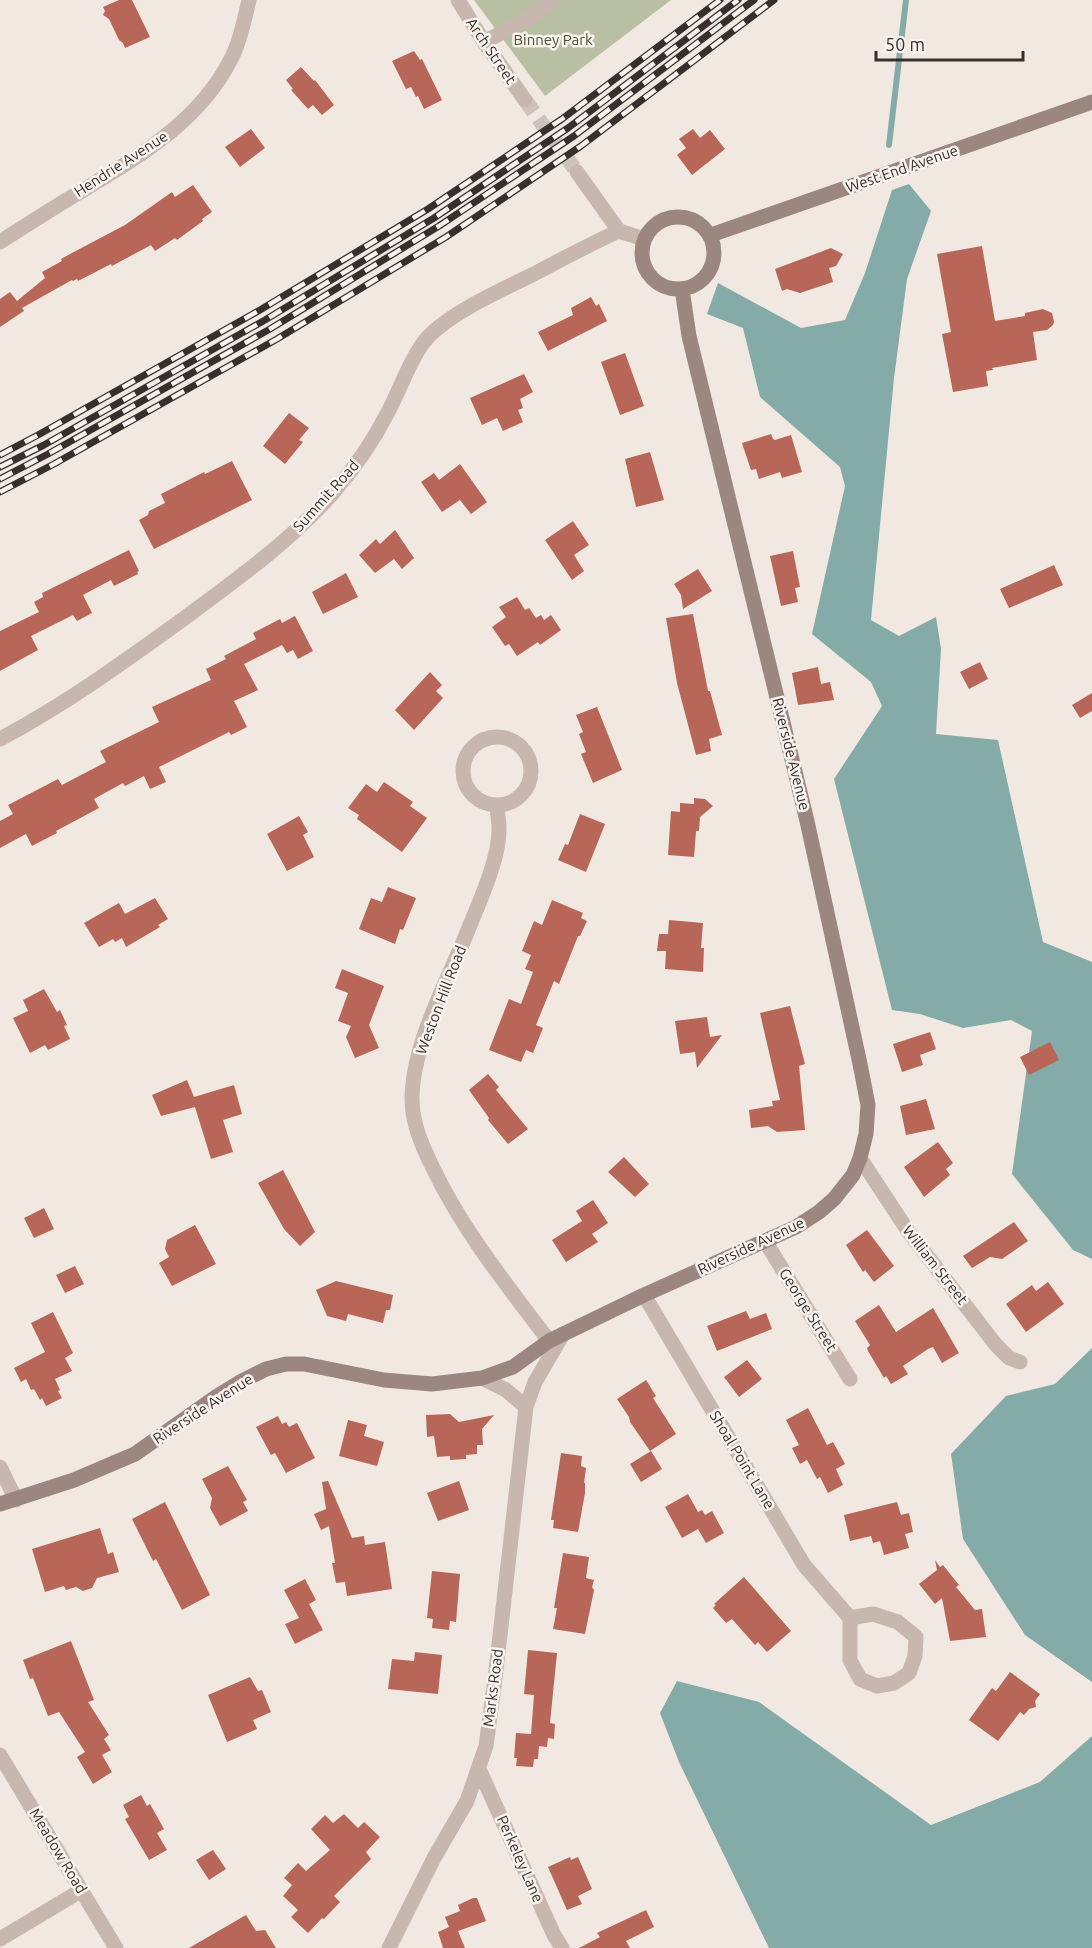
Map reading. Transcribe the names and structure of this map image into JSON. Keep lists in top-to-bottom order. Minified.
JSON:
{"streets":{"street":["Arch Street","Hendrie Avenue","West End Avenue","Summit Road","Riverside Avenue","Weston Hill Road","William Street","George Street","Shoal Point Lane","Marks Road","Meadow Road","Perkeley Lane"]},"crossings":[["West End Avenue","Riverside Avenue"],["Riverside Avenue","Weston Hill Road"],["Riverside Avenue","William Street"],["Riverside Avenue","George Street"],["Riverside Avenue","Shoal Point Lane"],["Riverside Avenue","Marks Road"],["Weston Hill Road","Marks Road"],["Marks Road","Perkeley Lane"]],"parks":["Binney Park"],"scale_bar":"50 m"}
